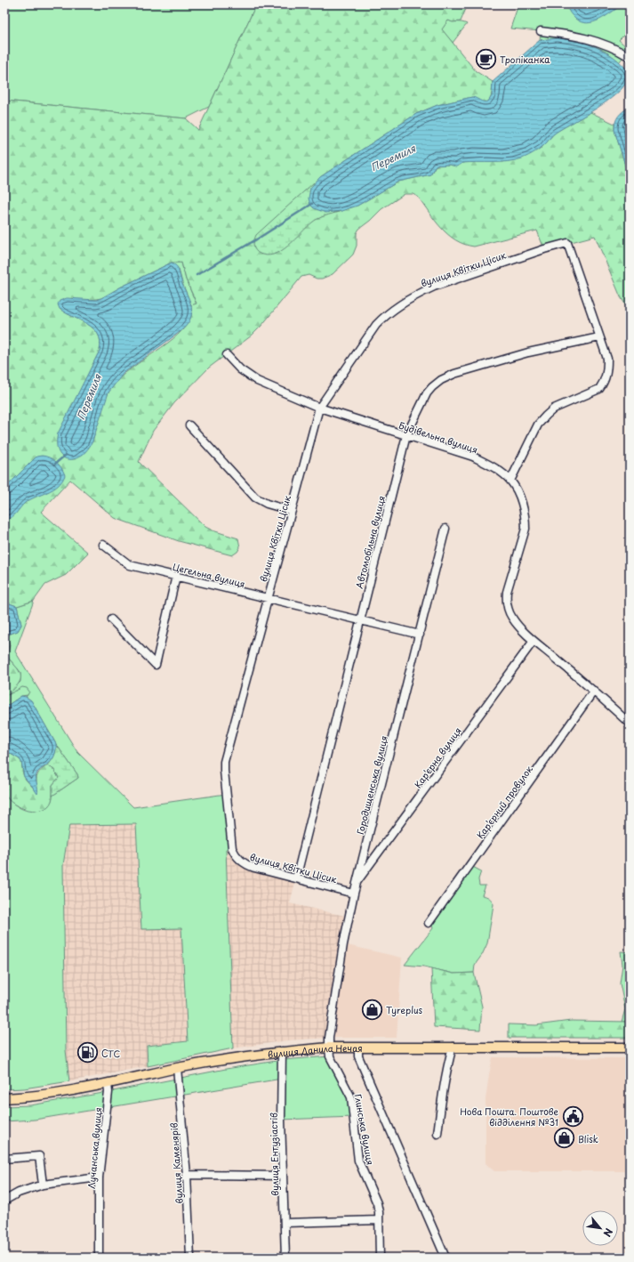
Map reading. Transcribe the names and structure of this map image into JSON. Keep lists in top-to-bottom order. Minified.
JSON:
{"streets":{"main road":["вулиця Данила Нечая"],"street":["вулиця Квітки Цісик","Будівельна вулиця","Автомобільна вулиця","Цегельна вулиця","Карʼєрна вулиця","Городищенська вулиця","Карʼєрний провулок","Глинська вулиця","Лучанська вулиця","вулиця Ентузіастів","вулиця Каменярів"]},"crossings":[["вулиця Квітки Цісик","Будівельна вулиця"],["вулиця Квітки Цісик","Автомобільна вулиця"],["вулиця Квітки Цісик","Цегельна вулиця"],["вулиця Квітки Цісик","Городищенська вулиця"],["Будівельна вулиця","Автомобільна вулиця"],["Будівельна вулиця","Карʼєрна вулиця"],["Будівельна вулиця","Карʼєрний провулок"],["Автомобільна вулиця","Цегельна вулиця"],["Цегельна вулиця","Городищенська вулиця"],["Карʼєрна вулиця","Городищенська вулиця"],["Городищенська вулиця","вулиця Данила Нечая"],["Городищенська вулиця","Глинська вулиця"],["вулиця Данила Нечая","Глинська вулиця"],["вулиця Данила Нечая","Лучанська вулиця"],["вулиця Данила Нечая","вулиця Ентузіастів"],["вулиця Данила Нечая","вулиця Каменярів"]],"water":["Перемиля"],"places":{"cafe":["Тропіканка"],"shop":["Tyreplus","Blisk"],"fuel station":["СТС"],"public building":["Нова Пошта. Поштове відділення №31"]},"north":"bottom right"}
